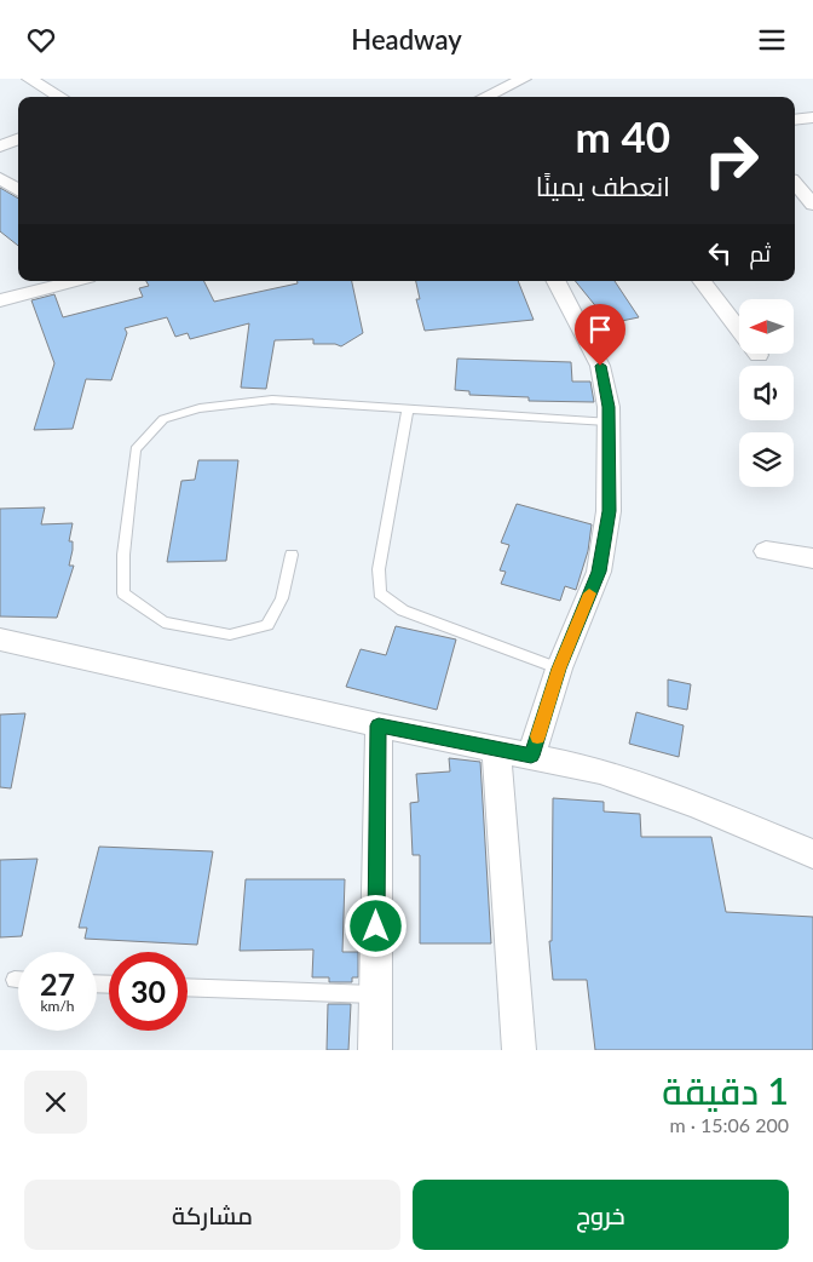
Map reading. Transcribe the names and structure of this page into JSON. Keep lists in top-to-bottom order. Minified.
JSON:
{"north":"left","page":{"header":"Headway","turn":["40 m","انعطف يمينًا"],"then":"ثم","speed":"27 km/h","limit":"30","heading":["1 دقيقة","200 m · 15:06"],"buttons":["خروج","مشاركة"]}}
